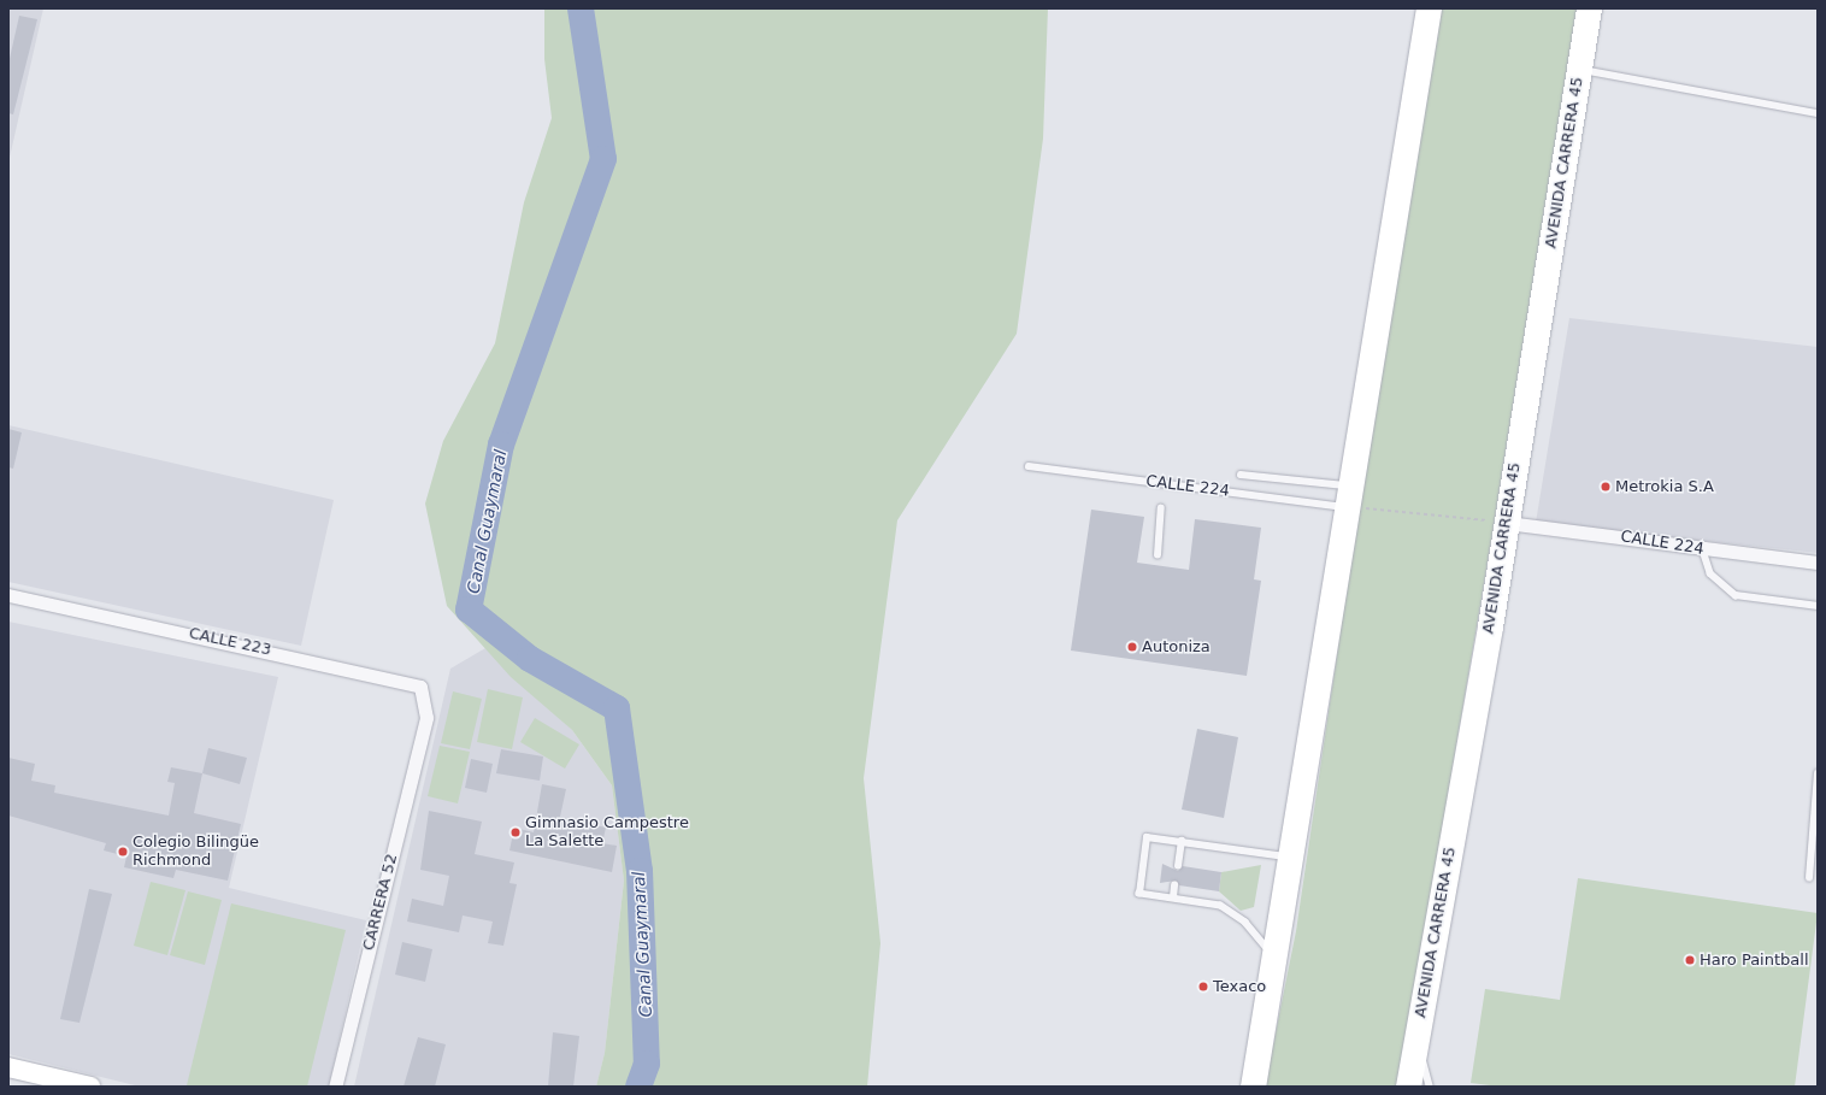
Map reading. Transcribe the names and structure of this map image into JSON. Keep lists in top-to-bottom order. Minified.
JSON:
{"streets":{"highway":["AVENIDA CARRERA 45"],"street":["CALLE 224","CALLE 223","CARRERA 52"]},"crossings":[["AVENIDA CARRERA 45","CALLE 224"],["CALLE 223","CARRERA 52"]],"water":["Canal Guaymaral"],"places":["Metrokia S.A","Autoniza","Gimnasio Campestre La Salette","Colegio Bilingüe Richmond","Haro Paintball","Texaco"]}
